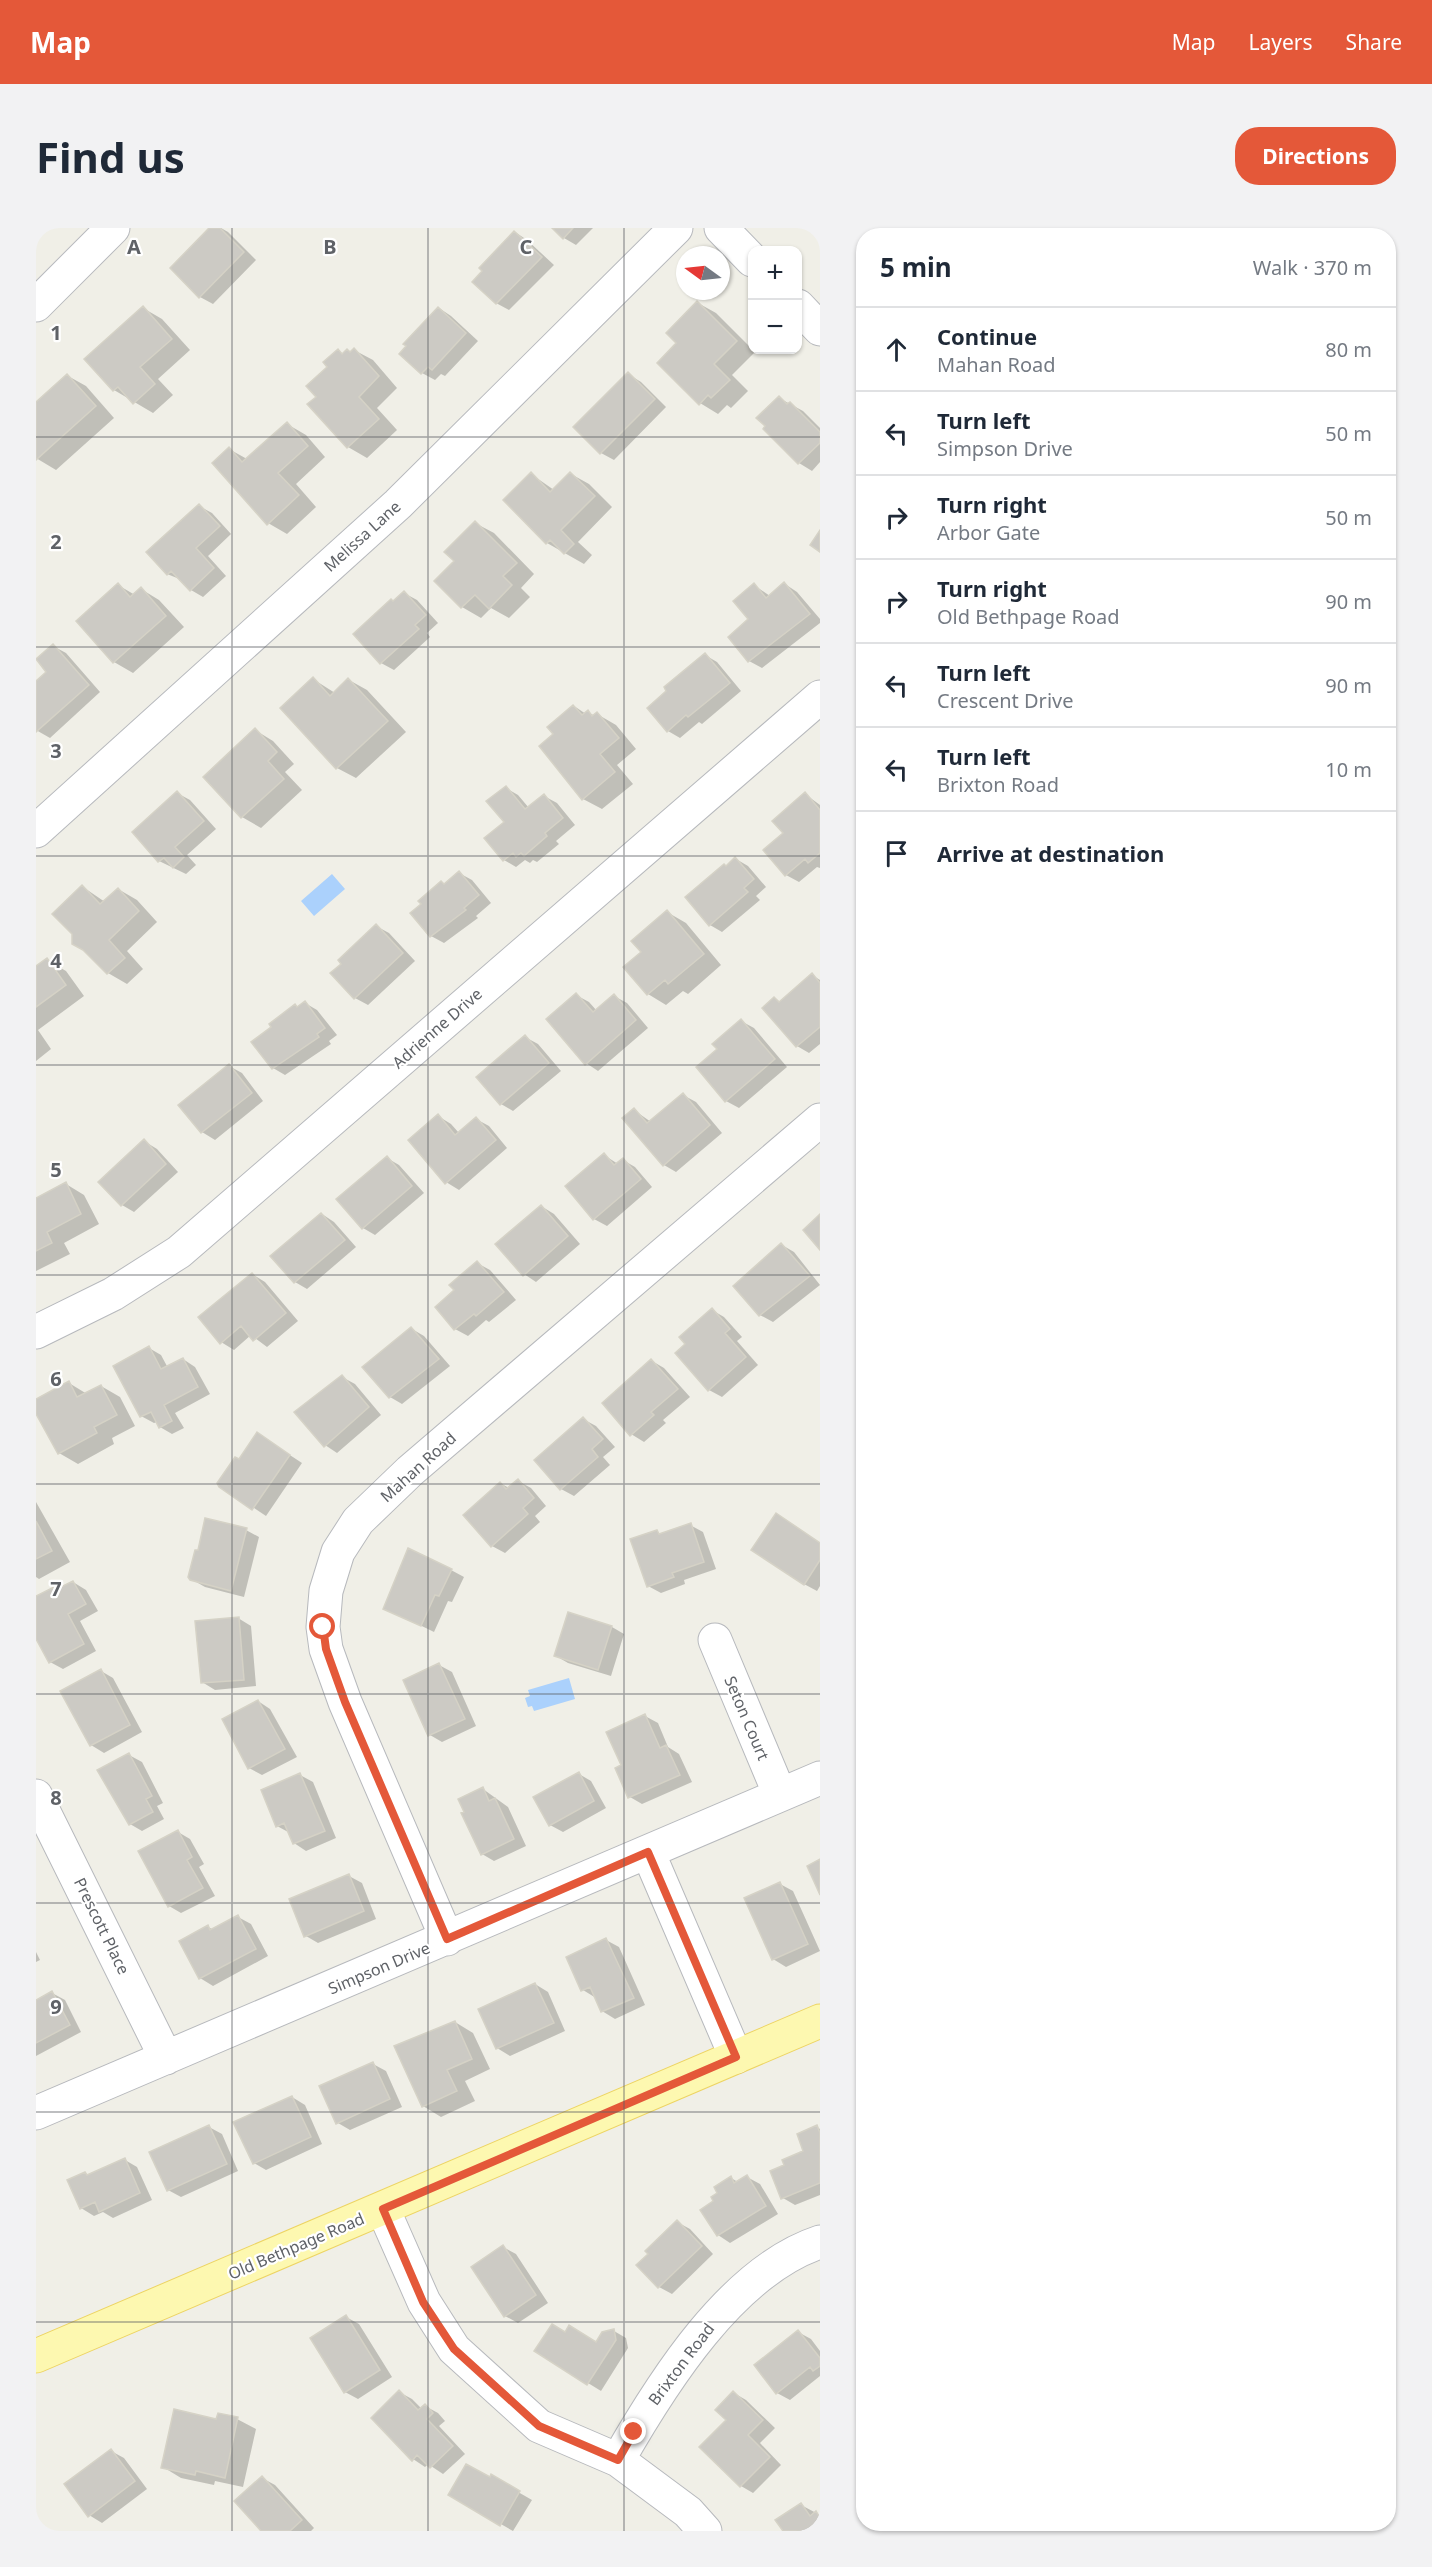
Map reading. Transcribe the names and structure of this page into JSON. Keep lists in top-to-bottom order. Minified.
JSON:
{"streets":{"main road":["Old Bethpage Road"],"street":["Melissa Lane","Adrienne Drive","Mahan Road","Seton Court","Prescott Place","Simpson Drive","Brixton Road"]},"crossings":[["Mahan Road","Simpson Drive"],["Seton Court","Simpson Drive"],["Prescott Place","Simpson Drive"]],"north":"left","page":{"header":"Map","nav":["Map","Layers","Share"],"buttons":"Directions","title":"Find us","heading":["5 min","Walk · 370 m"],"map_buttons":["+","−"],"list":[["Continue","Mahan Road","80 m"],["Turn left","Simpson Drive","50 m"],["Turn right","Arbor Gate","50 m"],["Turn right","Old Bethpage Road","90 m"],["Turn left","Crescent Drive","90 m"],["Turn left","Brixton Road","10 m"],"Arrive at destination"]},"grid":{"columns":["A","B","C"],"rows":["1","2","3","4","5","6","7","8","9"]}}
